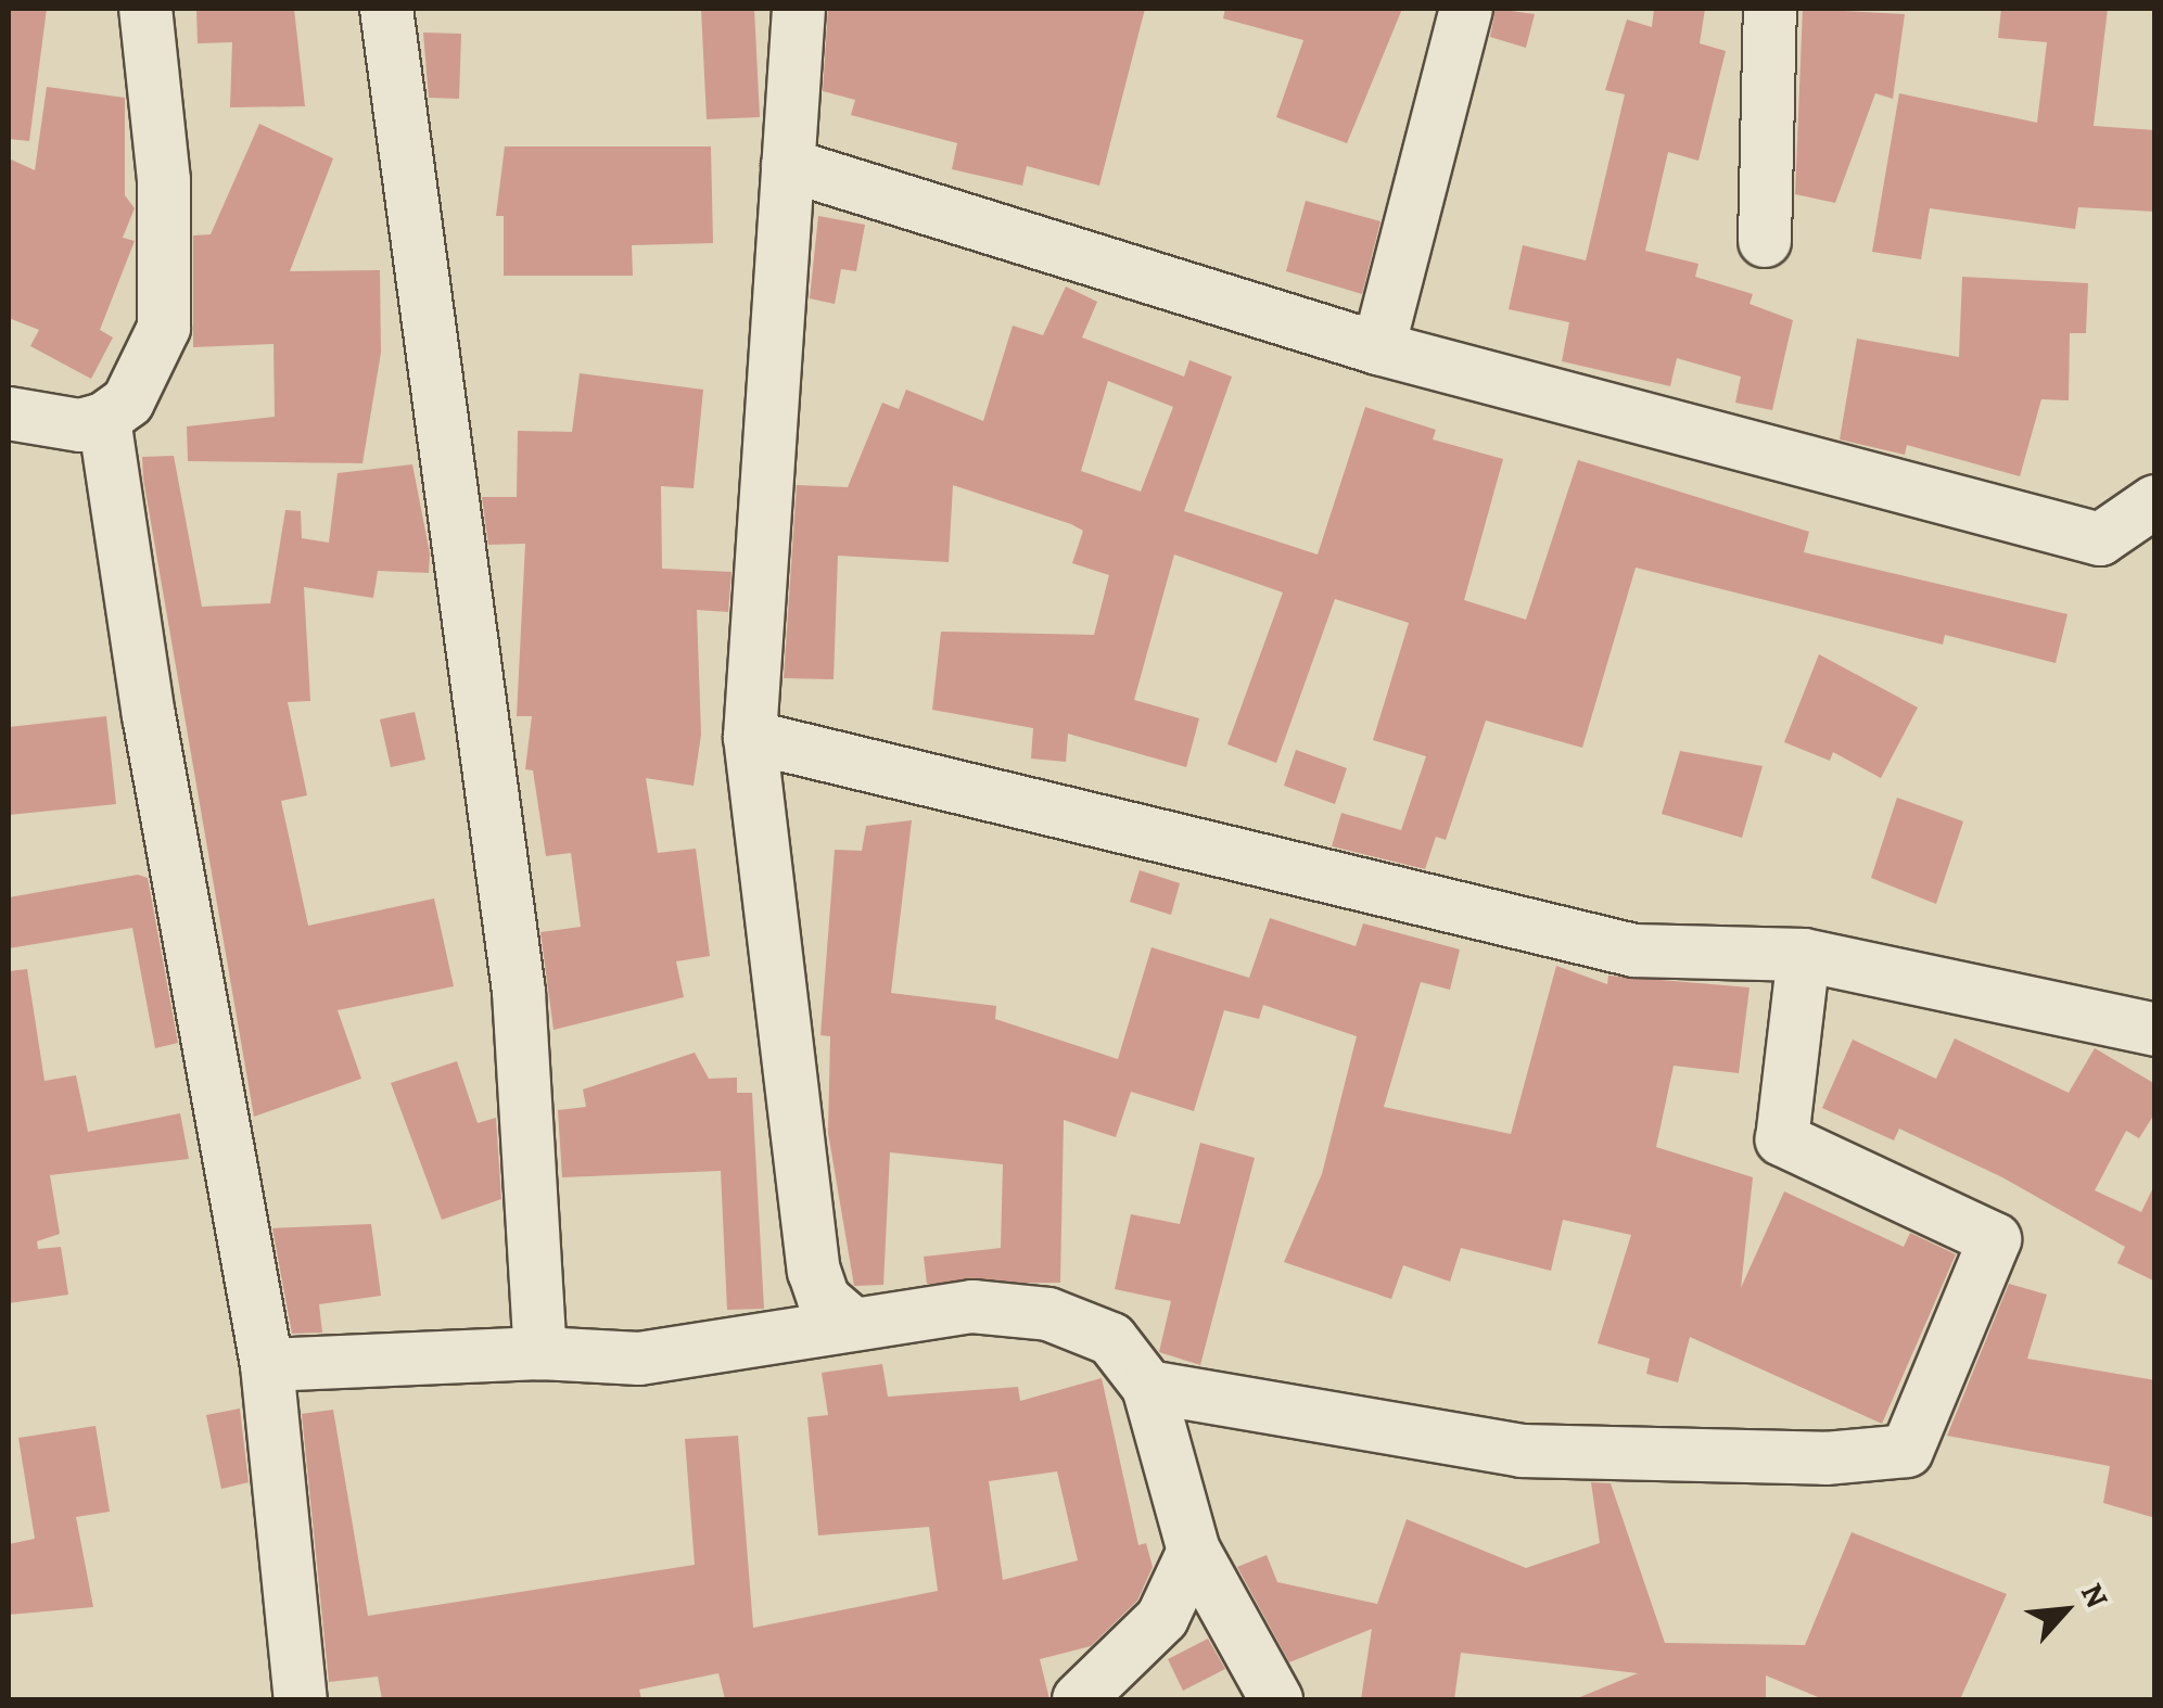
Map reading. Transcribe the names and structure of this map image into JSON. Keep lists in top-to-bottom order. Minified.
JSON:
{"north":"top right"}
